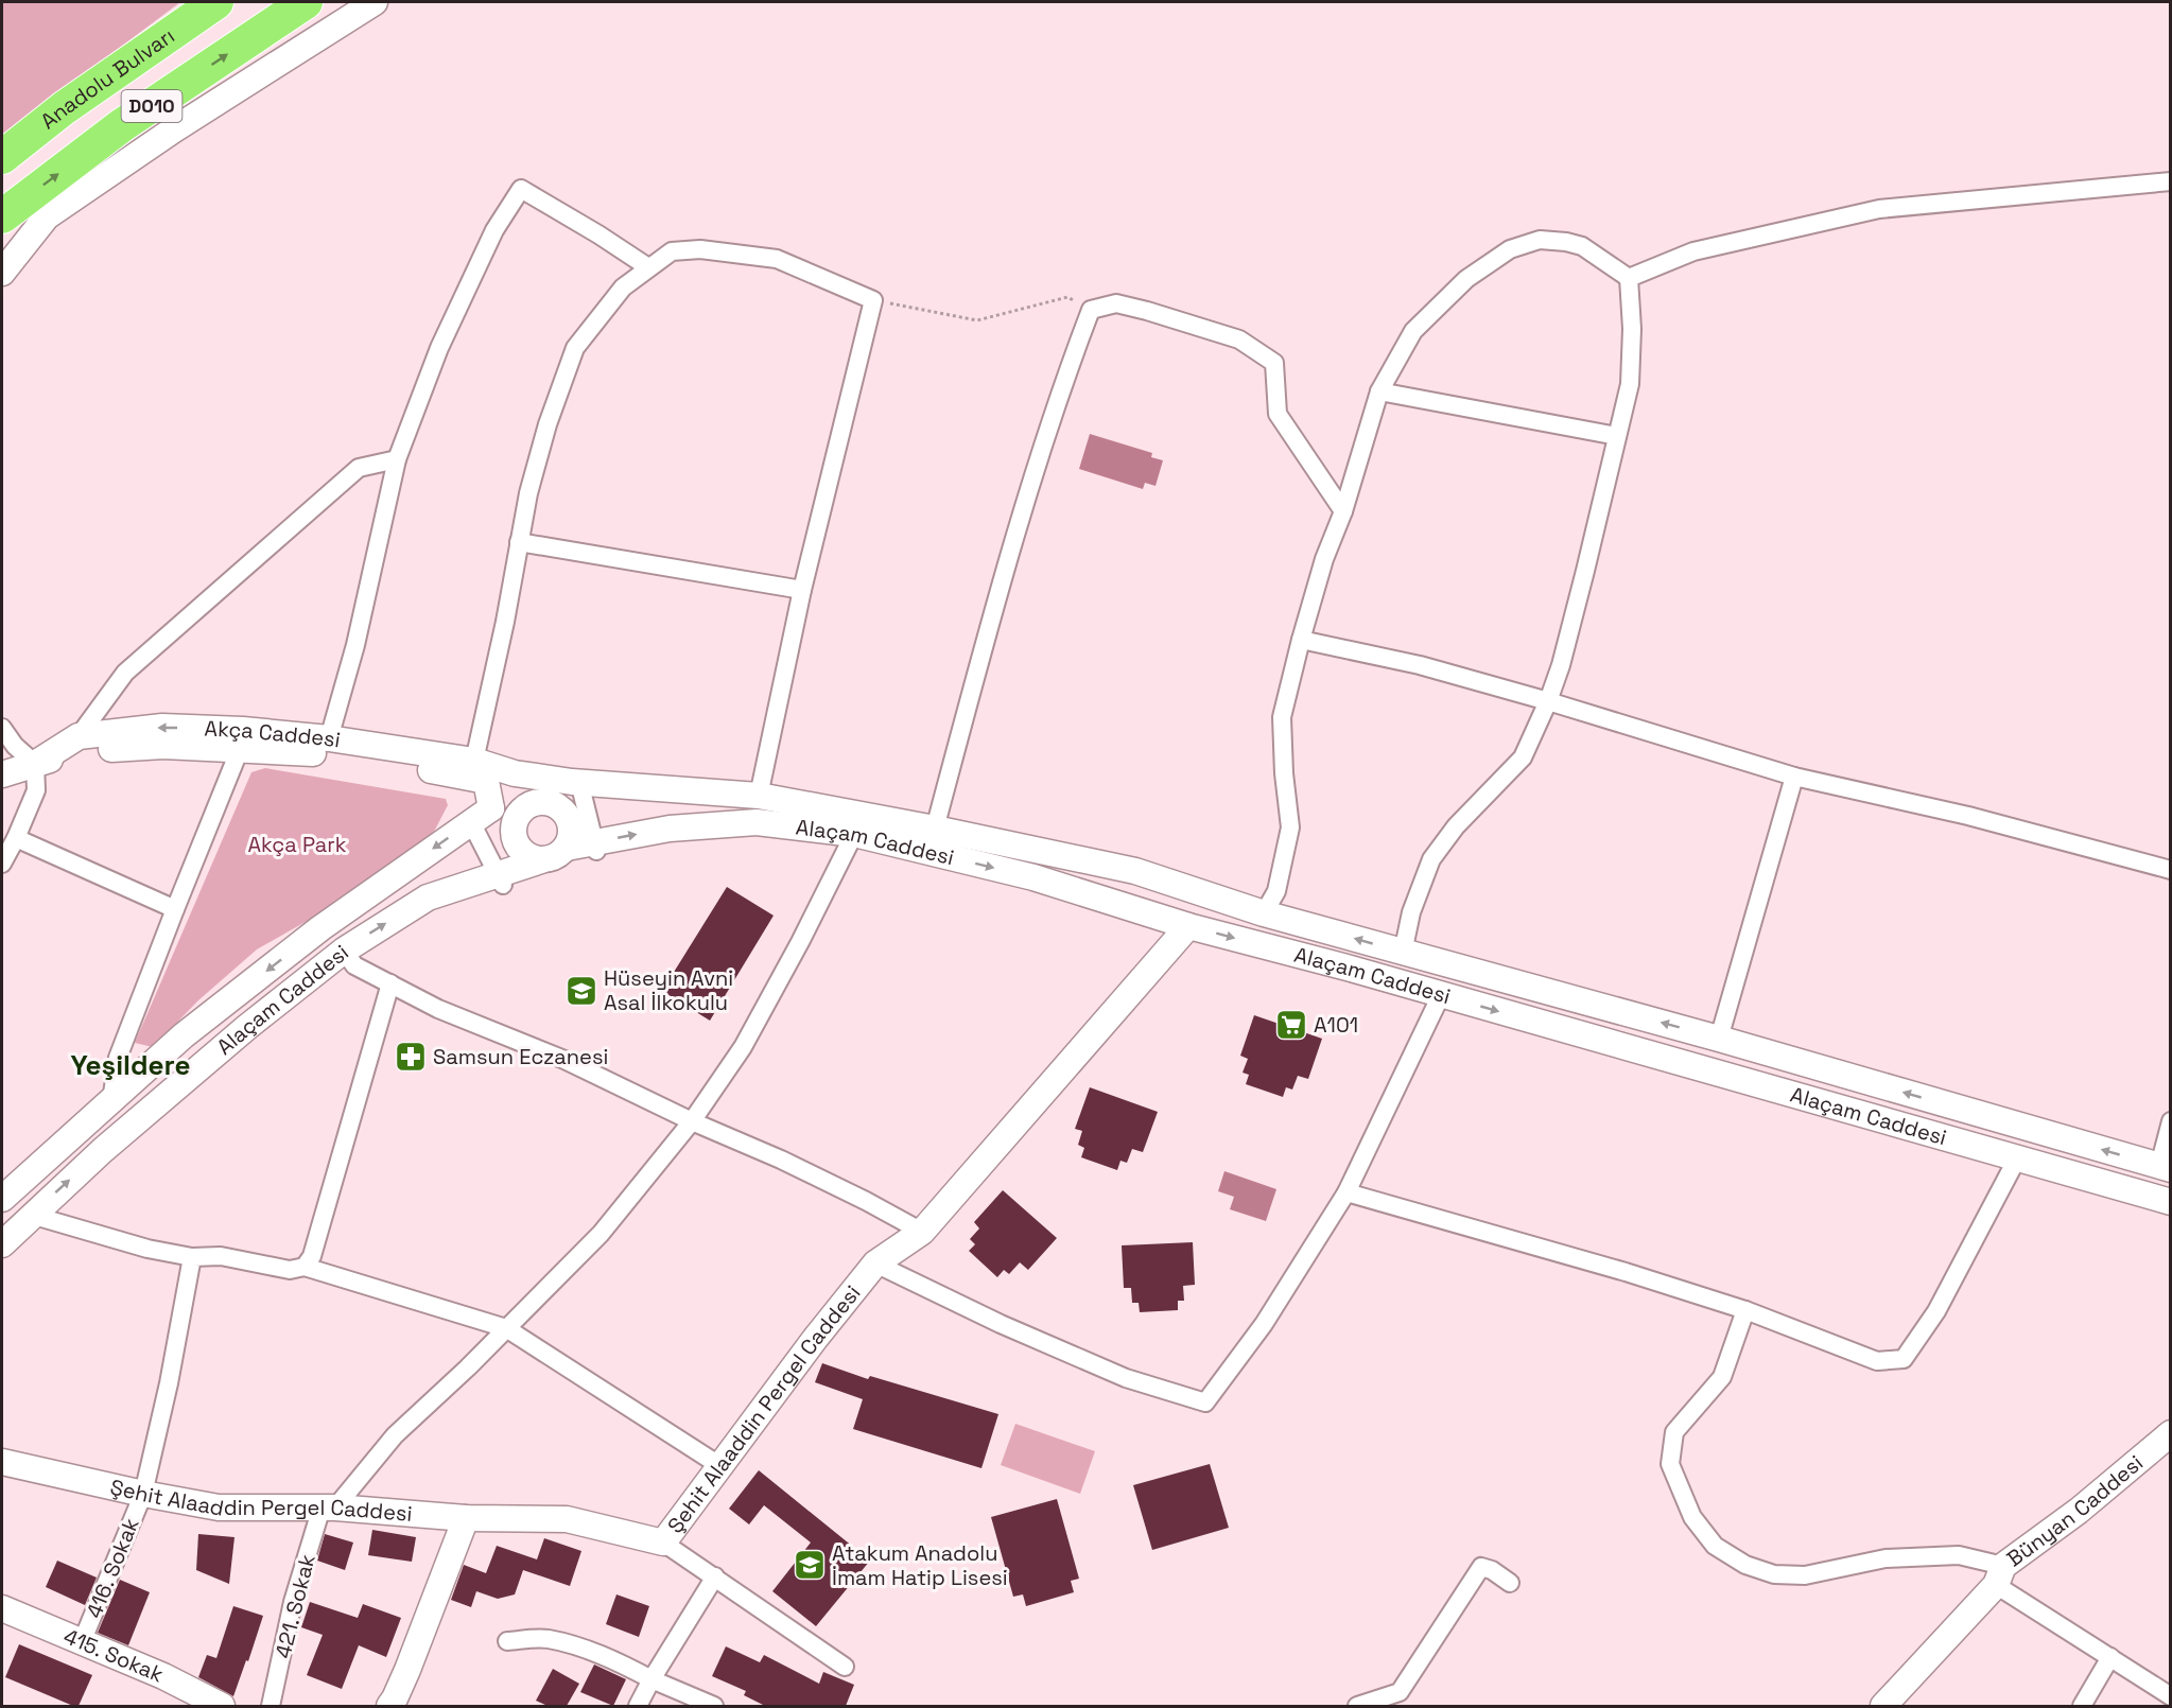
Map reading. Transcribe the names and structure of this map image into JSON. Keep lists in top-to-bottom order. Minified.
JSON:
{"streets":{"highway":["Anadolu Bulvarı","D010"],"main road":["Akça Caddesi","Alaçam Caddesi","Şehit Alaaddin Pergel Caddesi","Bünyan Caddesi","415. Sokak"],"street":["416. Sokak","421. Sokak"]},"crossings":[["Akça Caddesi","Alaçam Caddesi"],["Alaçam Caddesi","Şehit Alaaddin Pergel Caddesi"],["Şehit Alaaddin Pergel Caddesi","416. Sokak"],["Şehit Alaaddin Pergel Caddesi","421. Sokak"],["416. Sokak","415. Sokak"]],"districts":["Yeşildere"],"parks":["Akça Park"],"places":{"school or university":["Hüseyin Avni Asal İlkokulu","Atakum Anadolu İmam Hatip Lisesi"],"supermarket":["A101"],"pharmacy":["Samsun Eczanesi"]}}
